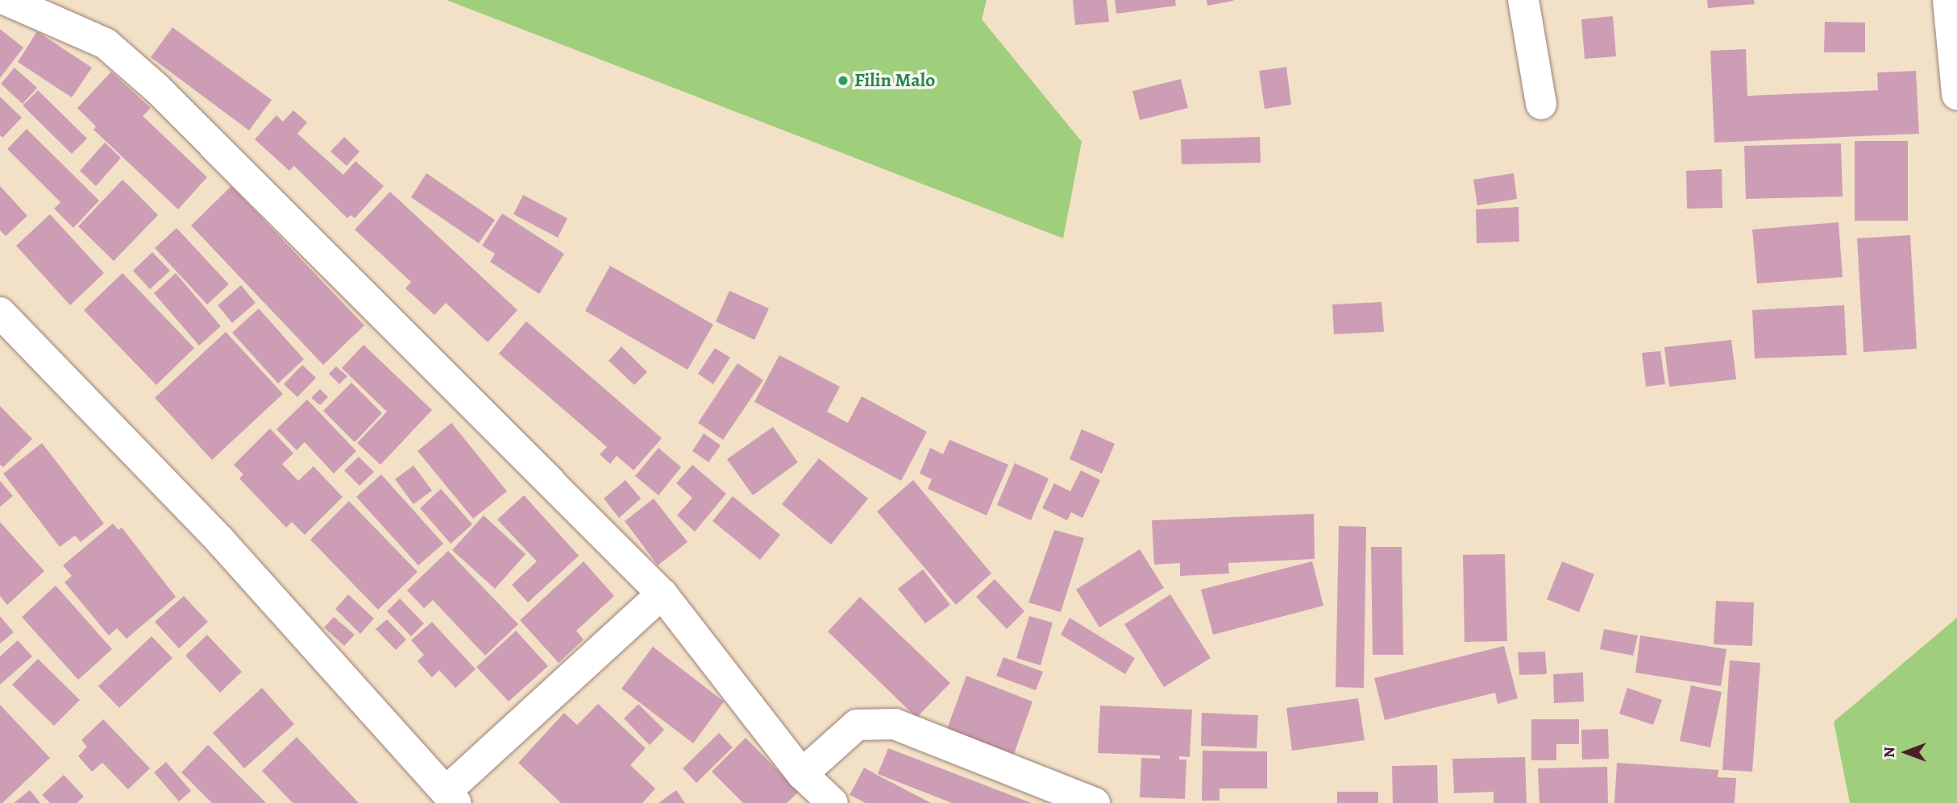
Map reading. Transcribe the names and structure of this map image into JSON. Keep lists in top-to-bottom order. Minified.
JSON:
{"places":["Filin Malo"],"north":"left"}
